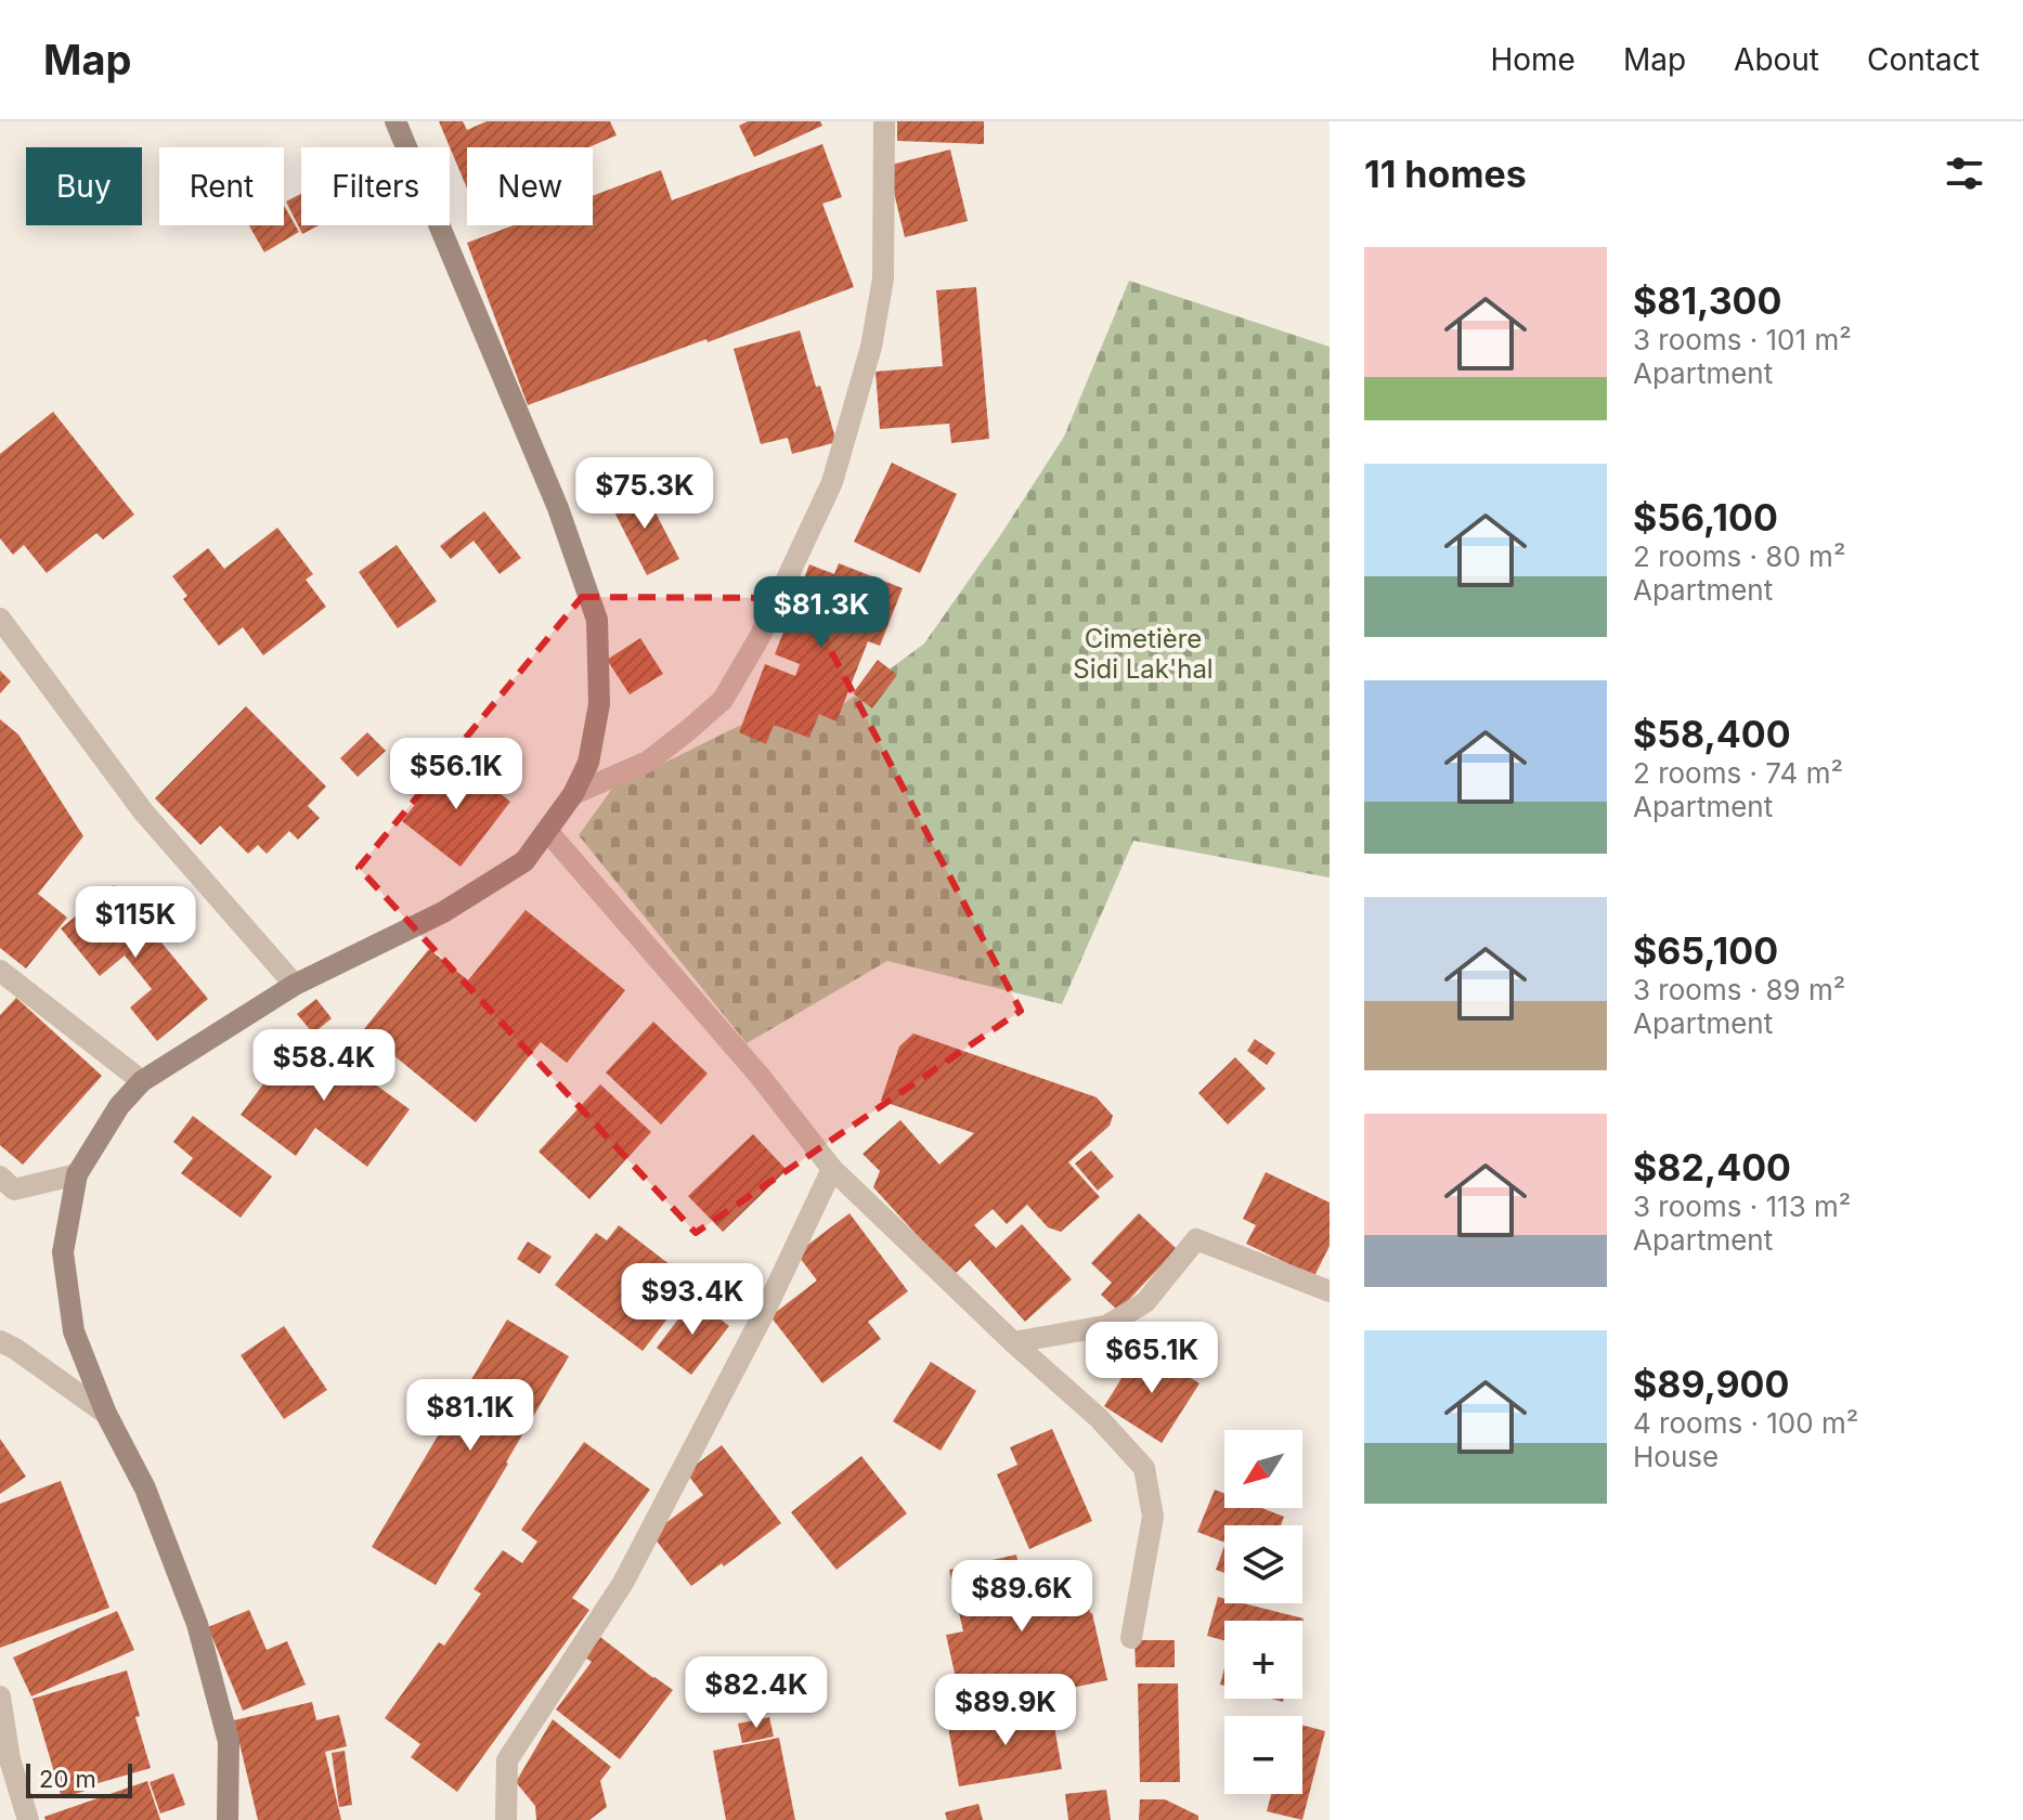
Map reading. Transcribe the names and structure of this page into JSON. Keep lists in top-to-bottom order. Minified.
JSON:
{"parks":["Cimetière Sidi Lak'hal"],"scale_bar":"20 m","north":"bottom left","page":{"header":"Map","nav":["Home","Map","About","Contact"],"heading":"11 homes","chip":["Buy","Rent","Filters","New"],"list":[{"name":"$81,300","note":"3 rooms · 101 m² · Apartment"},{"name":"$56,100","note":"2 rooms · 80 m² · Apartment"},{"name":"$58,400","note":"2 rooms · 74 m² · Apartment"},{"name":"$65,100","note":"3 rooms · 89 m² · Apartment"},{"name":"$82,400","note":"3 rooms · 113 m² · Apartment"},{"name":"$89,900","note":"4 rooms · 100 m² · House"}],"price":["$75.3K","$81.3K","$56.1K","$115K","$58.4K","$93.4K","$65.1K","$81.1K","$89.6K","$82.4K","$89.9K"],"map_buttons":["+","−"],"scale":"20 m"}}
